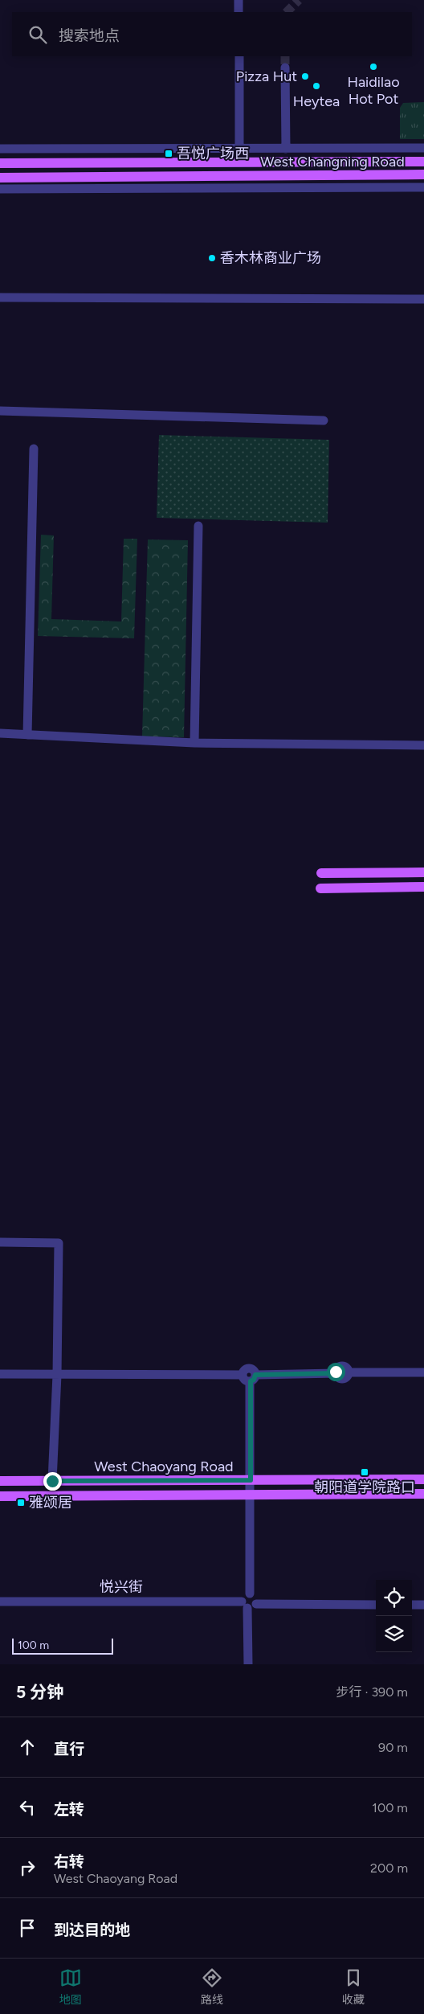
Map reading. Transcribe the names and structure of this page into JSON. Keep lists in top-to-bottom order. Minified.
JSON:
{"streets":{"main road":["West Changning Road","West Chaoyang Road"],"street":["悦兴街"]},"places":{"other":["Haidilao Hot Pot","Pizza Hut","Heytea","香木林商业广场"],"transit":["吾悦广场西","朝阳道学院路口","雅颂居"]},"scale_bar":"100 m","page":{"search":"搜索地点","scale":"100 m","heading":["5 分钟","步行 · 390 m"],"list":[["直行","90 m"],["左转","100 m"],["右转","West Chaoyang Road","200 m"],"到达目的地"],"nav":["地图","路线","收藏"]}}
